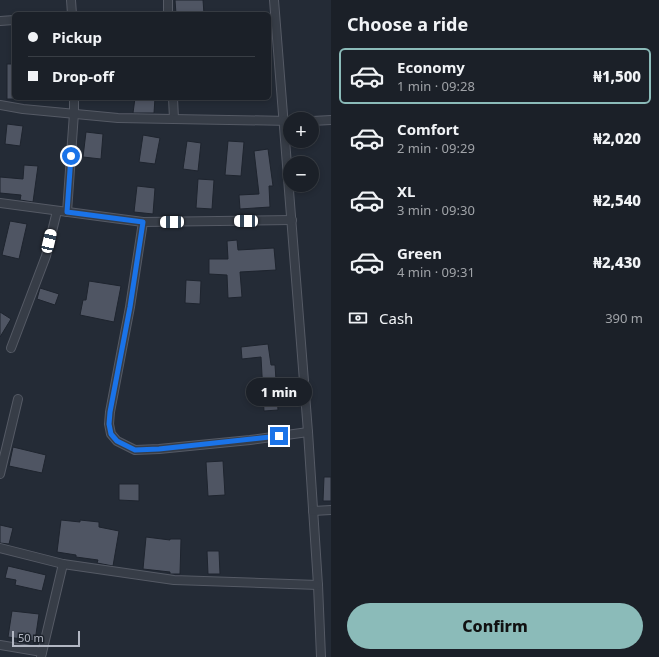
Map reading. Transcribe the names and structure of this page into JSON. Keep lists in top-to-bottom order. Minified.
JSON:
{"scale_bar":"50 m","page":{"heading":"Choose a ride","banner":["Pickup","Drop-off"],"list":[{"name":"Economy","note":"1 min · 09:28","value":"₦1,500"},{"name":"Comfort","note":"2 min · 09:29","value":"₦2,020"},{"name":"XL","note":"3 min · 09:30","value":"₦2,540"},{"name":"Green","note":"4 min · 09:31","value":"₦2,430"}],"map_buttons":["+","−"],"pay":["Cash","390 m"],"bubble":"1 min","buttons":"Confirm","scale":"50 m"}}
